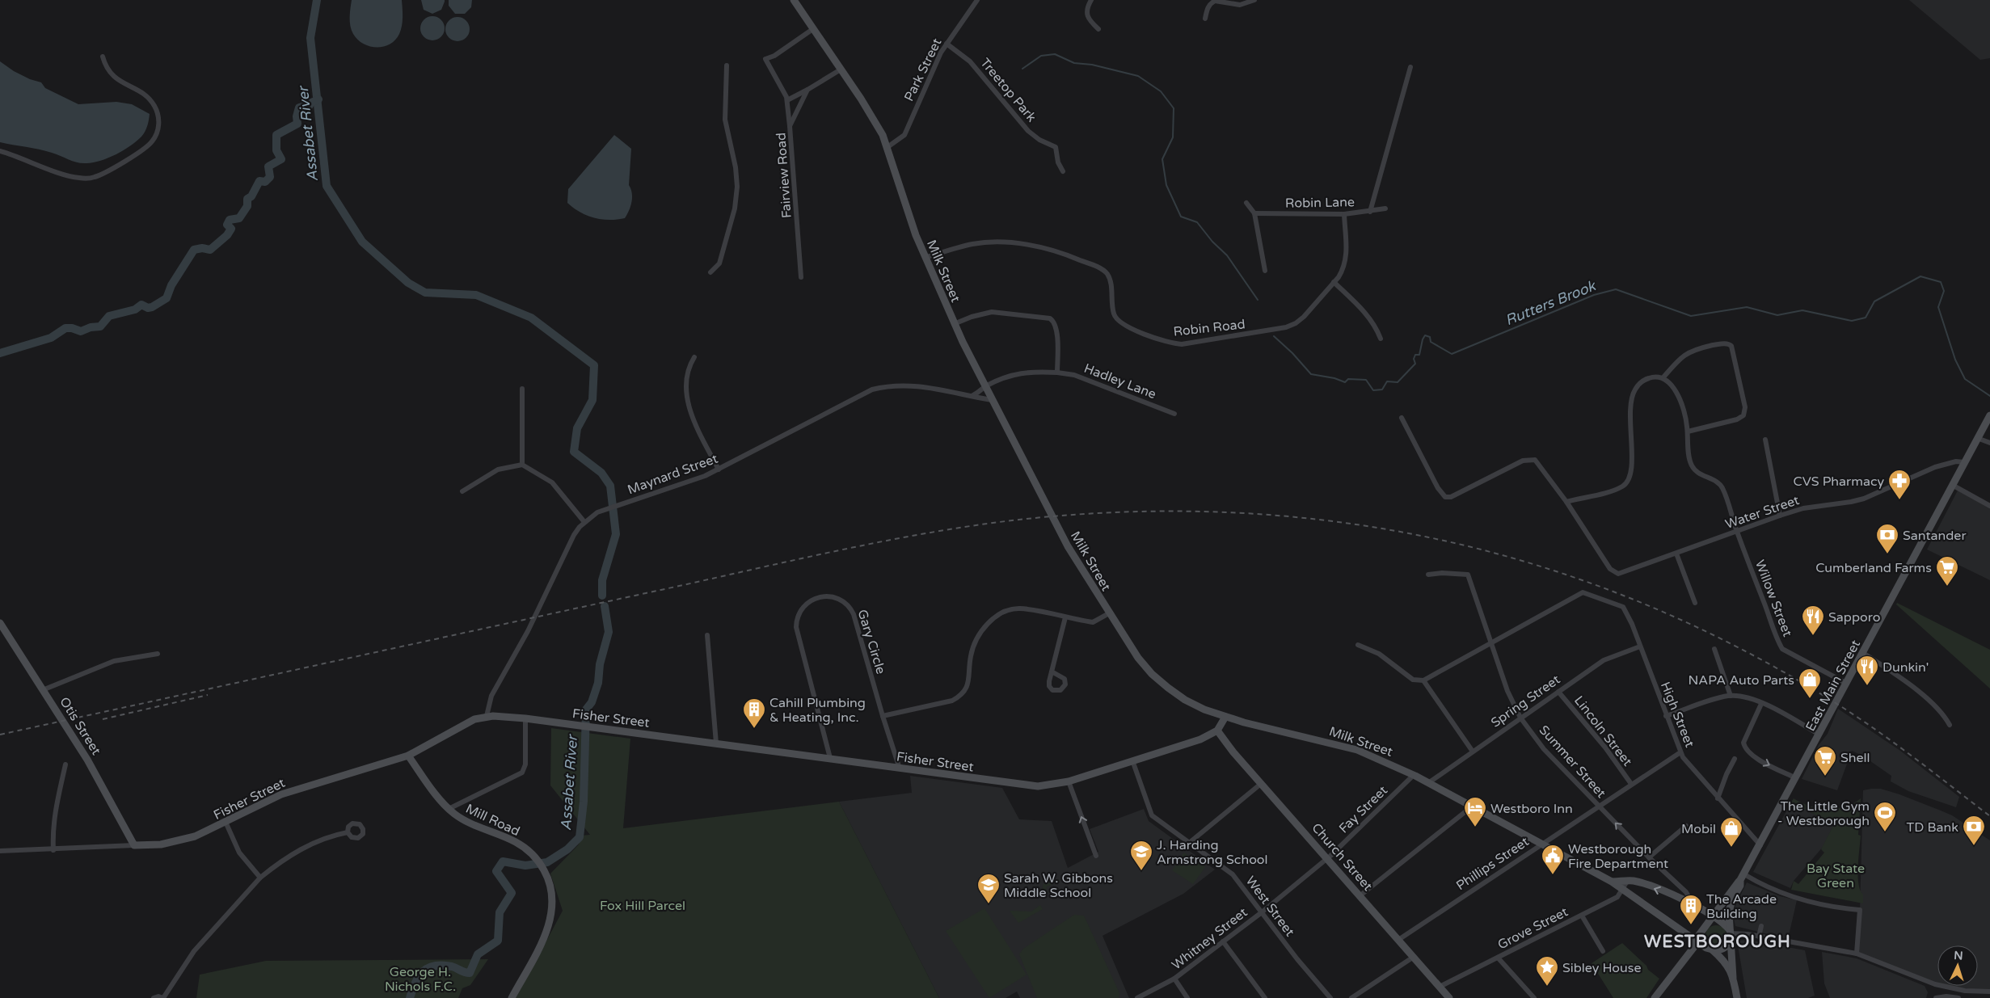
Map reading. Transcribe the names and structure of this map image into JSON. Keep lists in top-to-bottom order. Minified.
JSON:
{"streets":{"main road":["Milk Street","East Main Street","Fisher Street","Otis Street","Mill Road","Church Street"],"street":["Park Street","Treetop Park","Fairview Road","Robin Lane","Robin Road","Hadley Lane","Maynard Street","Water Street","Willow Street","Gary Circle","Spring Street","High Street","Lincoln Street","Summer Street","Fay Street","Phillips Street","West Street","Grove Street","Whitney Street"]},"crossings":[["Park Street","Treetop Park"],["Park Street","Milk Street"],["Robin Lane","Robin Road"],["Milk Street","Robin Road"],["Milk Street","Hadley Lane"],["Milk Street","Maynard Street"],["Milk Street","East Main Street"],["Milk Street","Spring Street"],["Milk Street","Fay Street"],["Milk Street","Phillips Street"],["Milk Street","Grove Street"],["Maynard Street","Fisher Street"],["Water Street","Willow Street"],["Water Street","East Main Street"],["Willow Street","East Main Street"],["Gary Circle","Fisher Street"],["East Main Street","High Street"],["Spring Street","High Street"],["Spring Street","Lincoln Street"],["Spring Street","Summer Street"],["High Street","Summer Street"],["High Street","Phillips Street"],["Fisher Street","Otis Street"],["Fisher Street","Mill Road"],["Fisher Street","Church Street"],["Fisher Street","West Street"],["Lincoln Street","Phillips Street"],["Summer Street","Phillips Street"],["Fay Street","Church Street"],["Fay Street","Whitney Street"],["Church Street","Phillips Street"],["Church Street","Grove Street"],["Church Street","Whitney Street"],["West Street","Whitney Street"]],"districts":["WESTBOROUGH"],"water":["Assabet River","Rutters Brook"],"parks":["Bay State Green","Fox Hill Parcel","George H. Nichols F.C."],"places":{"pharmacy":["CVS Pharmacy"],"bank":["Santander","TD Bank"],"supermarket":["Cumberland Farms","Shell"],"restaurant":["Sapporo","Dunkin'"],"shop":["NAPA Auto Parts","Mobil"],"building":["Cahill Plumbing & Heating, Inc.","The Arcade Building"],"hotel":["Westboro Inn"],"sports":["The Little Gym - Westborough"],"school or university":["J. Harding Armstrong School","Sarah W. Gibbons Middle School"],"public building":["Westborough Fire Department"],"place":["Sibley House"]},"north":"top"}
